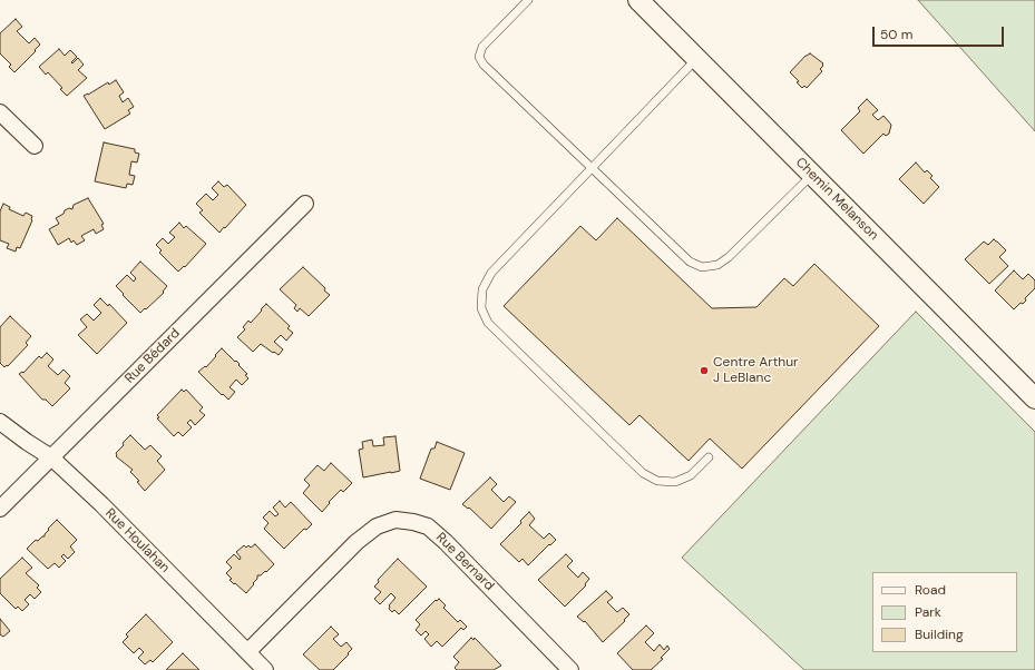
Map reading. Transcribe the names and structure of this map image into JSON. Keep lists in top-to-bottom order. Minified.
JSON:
{"streets":{"street":["Chemin Melanson","Rue Bédard","Rue Houlahan","Rue Bernard"]},"crossings":[["Rue Bédard","Rue Houlahan"],["Rue Houlahan","Rue Bernard"]],"places":["Centre Arthur J LeBlanc"],"legend":["Road","Park","Building"],"scale_bar":"50 m"}
